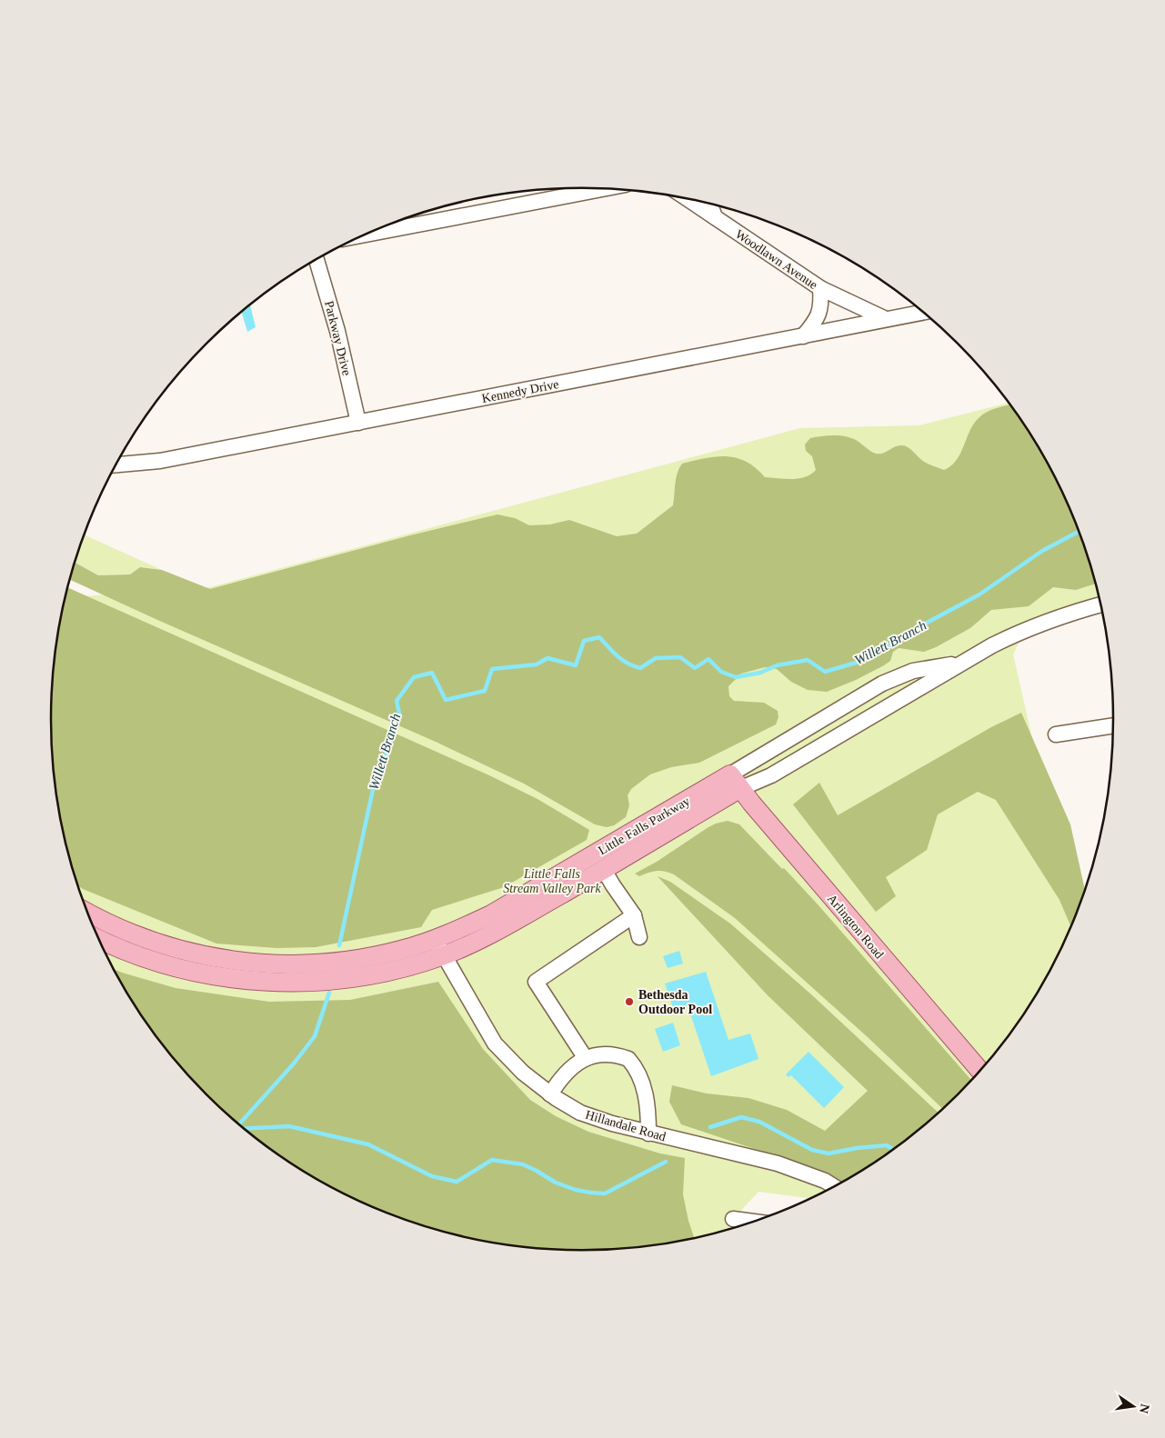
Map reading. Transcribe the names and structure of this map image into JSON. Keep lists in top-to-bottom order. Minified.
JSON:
{"streets":{"main road":["Little Falls Parkway","Arlington Road"],"street":["Woodlawn Avenue","Parkway Drive","Kennedy Drive","Hillandale Road"]},"crossings":[["Woodlawn Avenue","Kennedy Drive"],["Parkway Drive","Kennedy Drive"],["Little Falls Parkway","Arlington Road"],["Little Falls Parkway","Hillandale Road"]],"water":["Willett Branch"],"parks":["Little Falls Stream Valley Park"],"places":["Bethesda Outdoor Pool"],"north":"right"}
